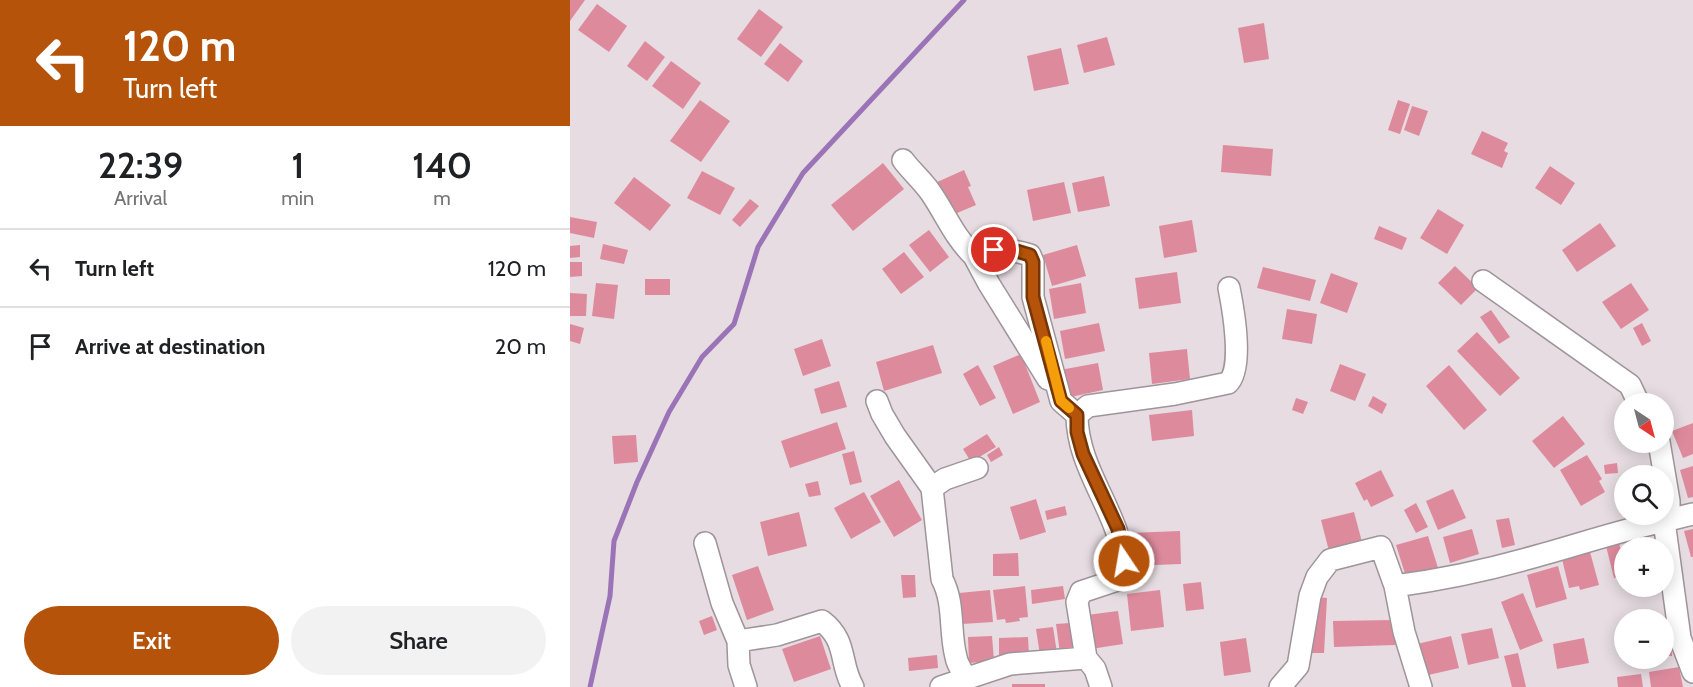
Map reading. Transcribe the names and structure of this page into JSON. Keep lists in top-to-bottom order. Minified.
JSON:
{"north":"bottom right","page":{"turn":["120 m","Turn left"],"eta":["22:39","Arrival","1","min","140","m"],"list":[{"name":"Turn left","value":"120 m"},{"name":"Arrive at destination","value":"20 m"}],"map_buttons":["+","−"],"buttons":["Exit","Share"]}}
